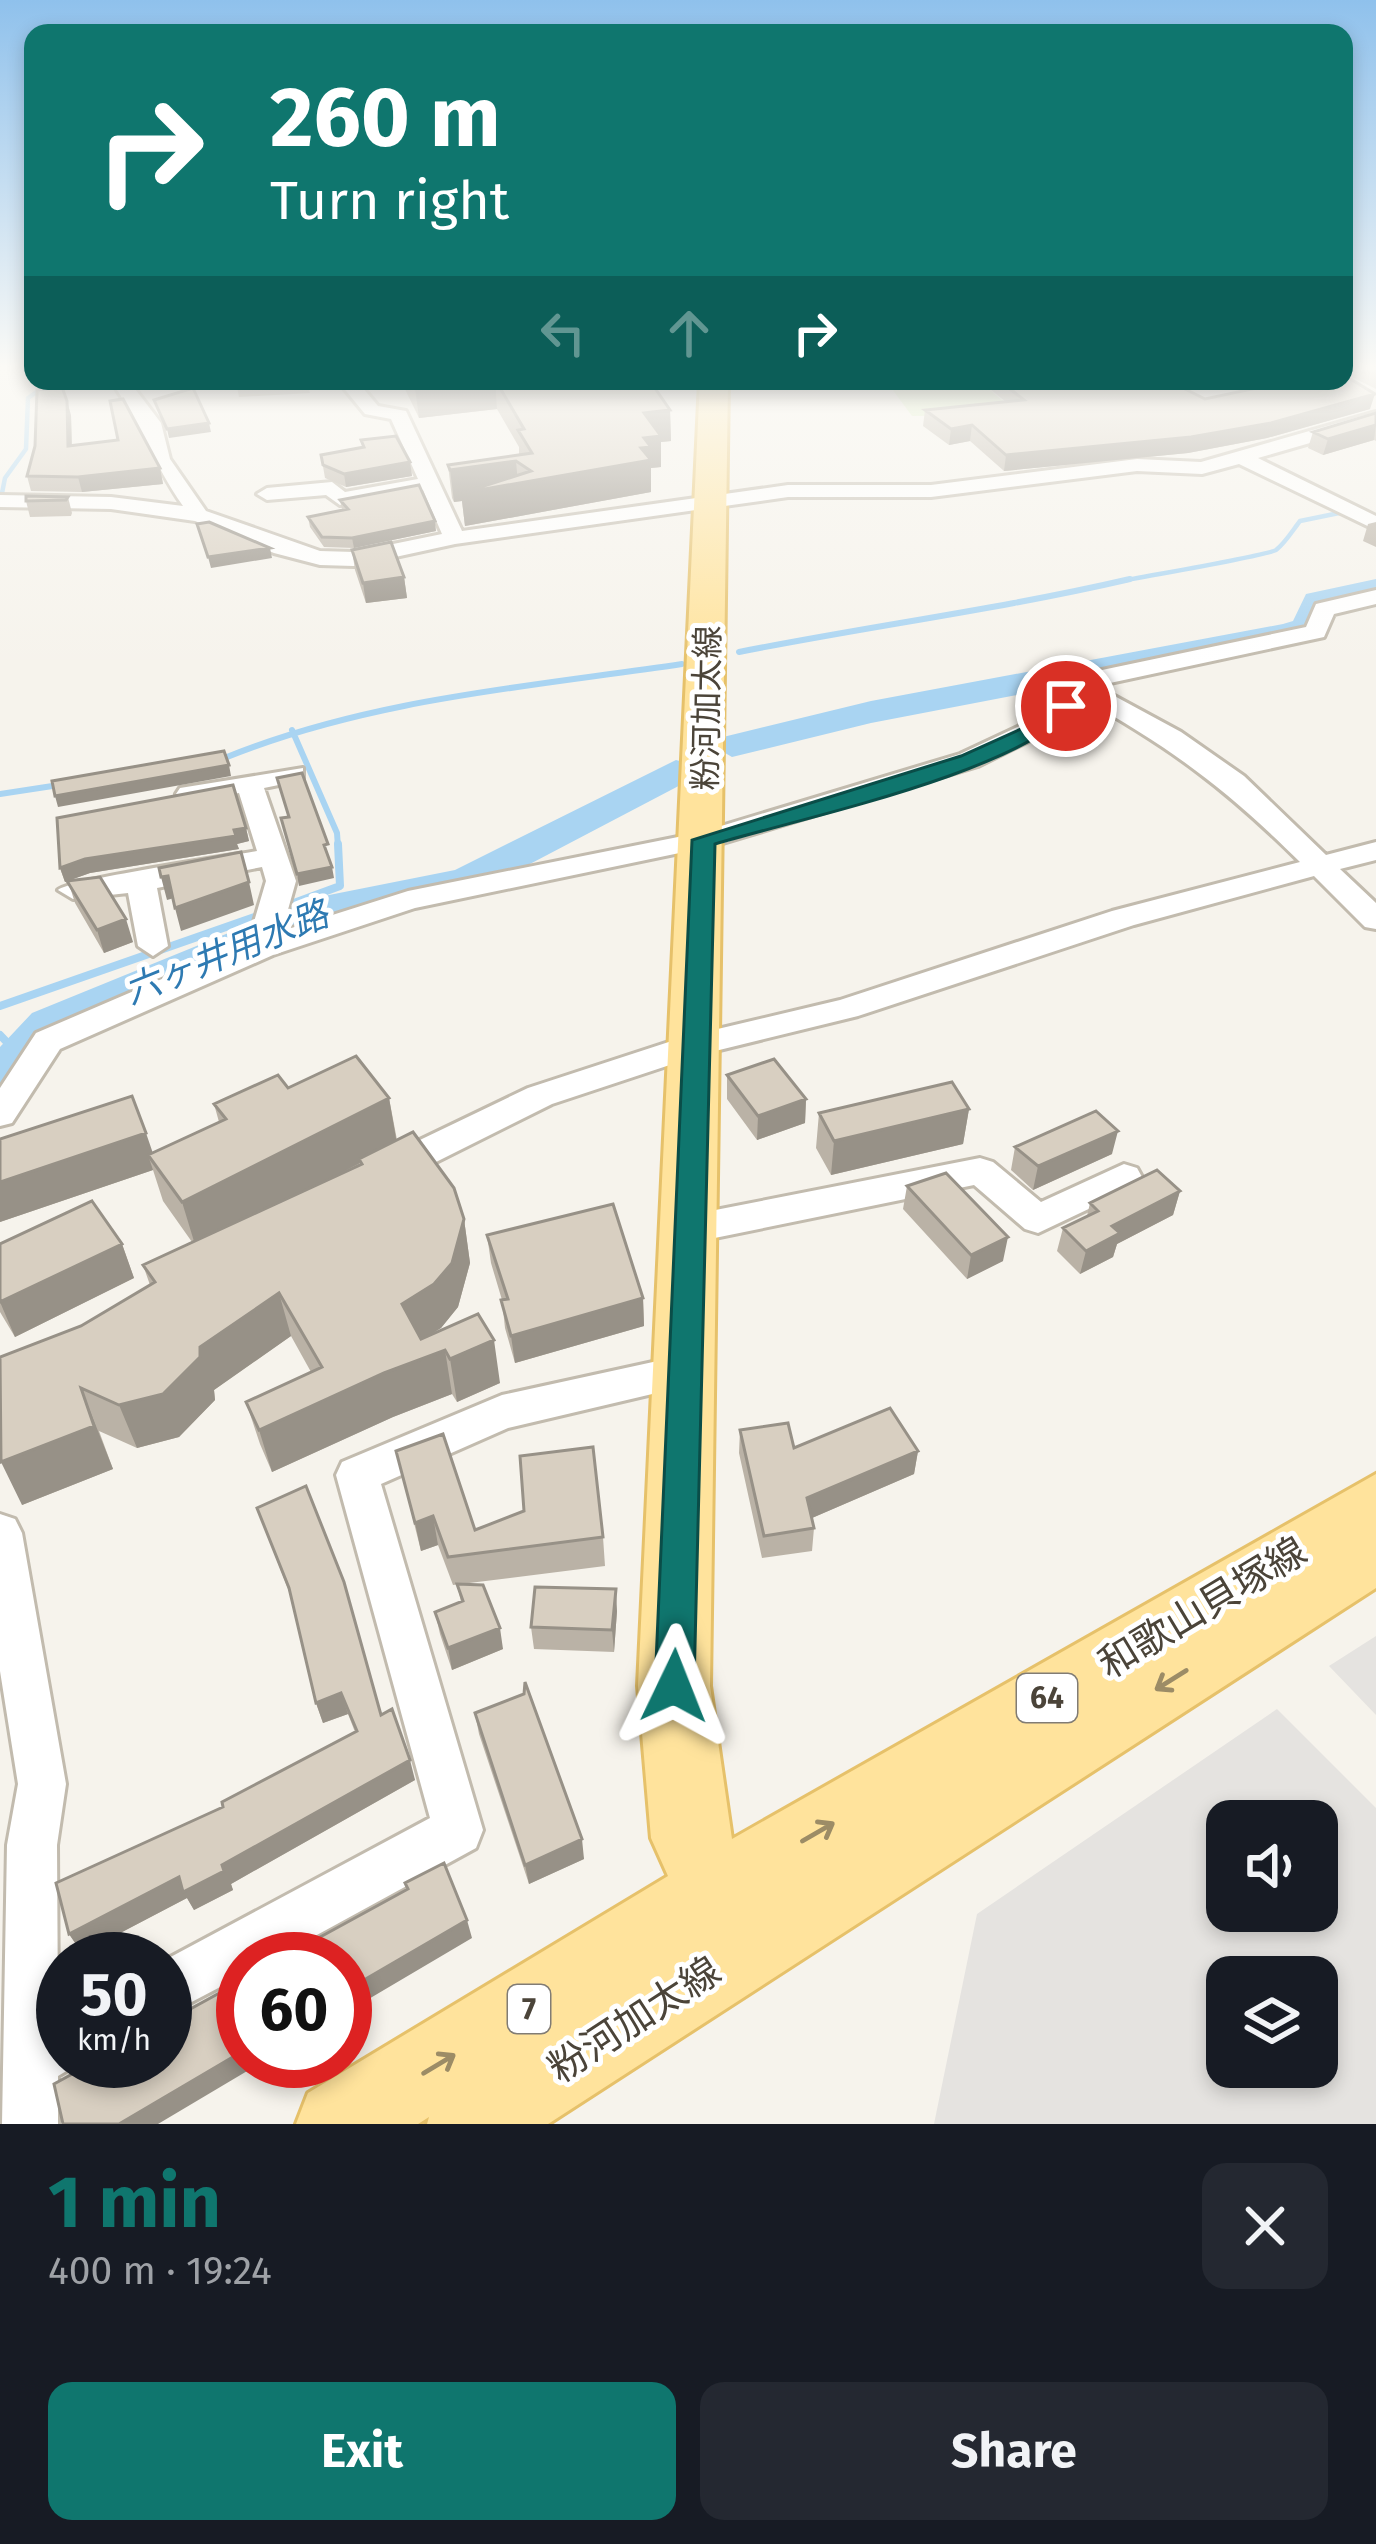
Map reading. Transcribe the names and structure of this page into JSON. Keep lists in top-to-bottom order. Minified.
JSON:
{"streets":{"main road":["粉河加太線","和歌山貝塚線","64","7"]},"crossings":[["粉河加太線","和歌山貝塚線"]],"water":["六ヶ井用水路"],"page":{"turn":["260 m","Turn right"],"speed":"50 km/h","limit":"60","heading":["1 min","400 m · 19:24"],"buttons":["Exit","Share"]}}
